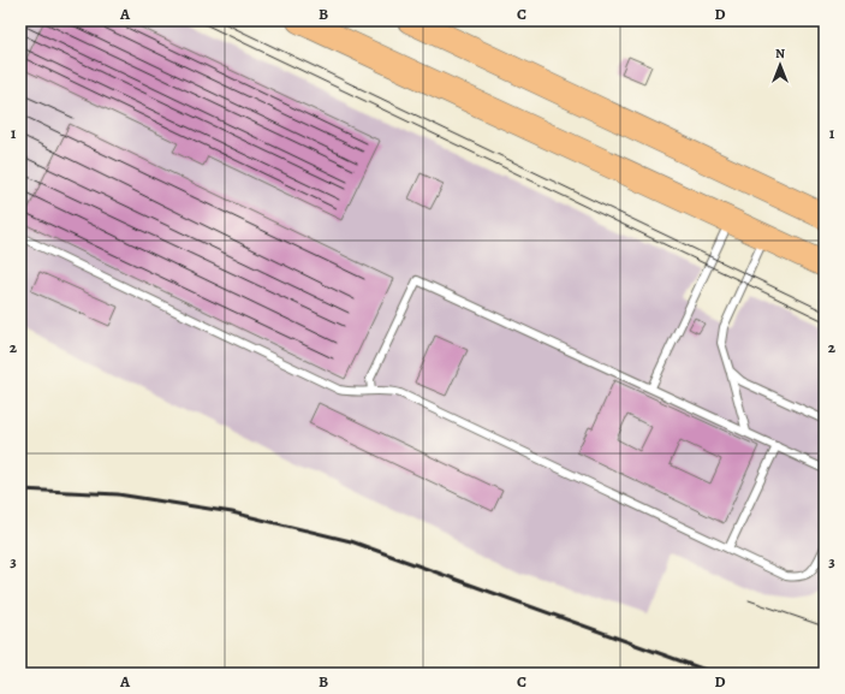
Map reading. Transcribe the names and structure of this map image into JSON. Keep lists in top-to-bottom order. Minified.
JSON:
{"north":"top","grid":{"columns":["A","B","C","D"],"rows":["1","2","3"]}}
